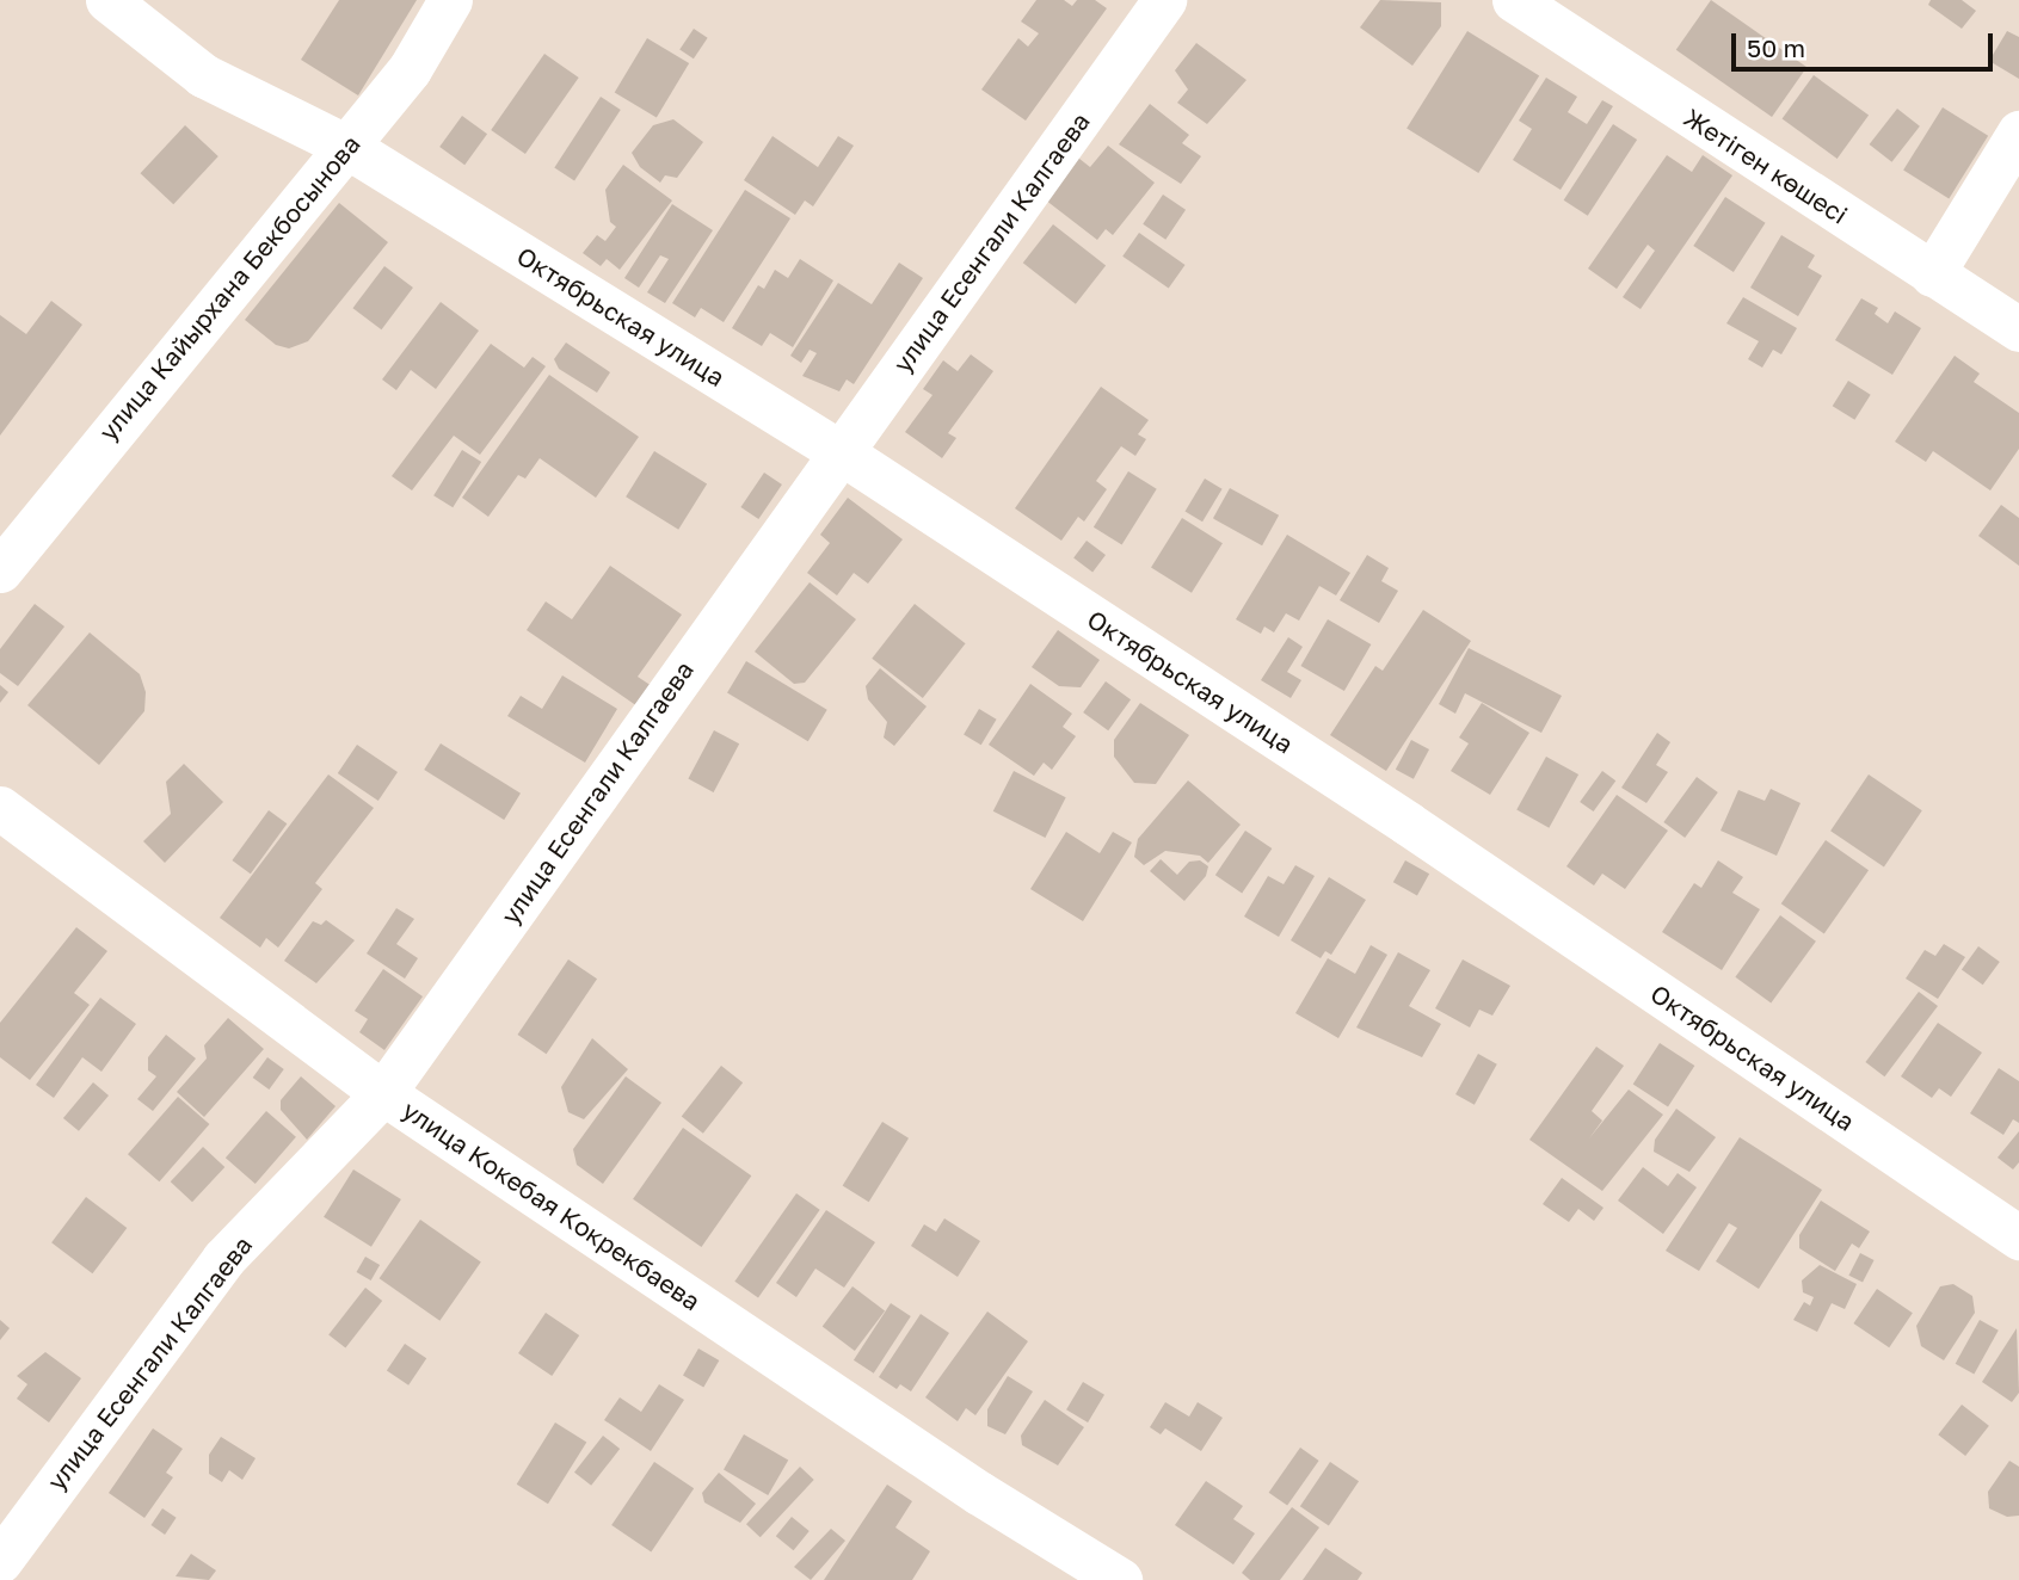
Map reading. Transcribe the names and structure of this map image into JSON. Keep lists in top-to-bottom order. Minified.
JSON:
{"streets":{"street":["Жетіген көшесі","улица Есенгали Калгаева","улица Кайырхана Бекбосынова","Октябрьская улица","улица Кокебая Кокрекбаева"]},"crossings":[["улица Есенгали Калгаева","Октябрьская улица"],["улица Есенгали Калгаева","улица Кокебая Кокрекбаева"],["улица Кайырхана Бекбосынова","Октябрьская улица"]],"scale_bar":"50 m"}
